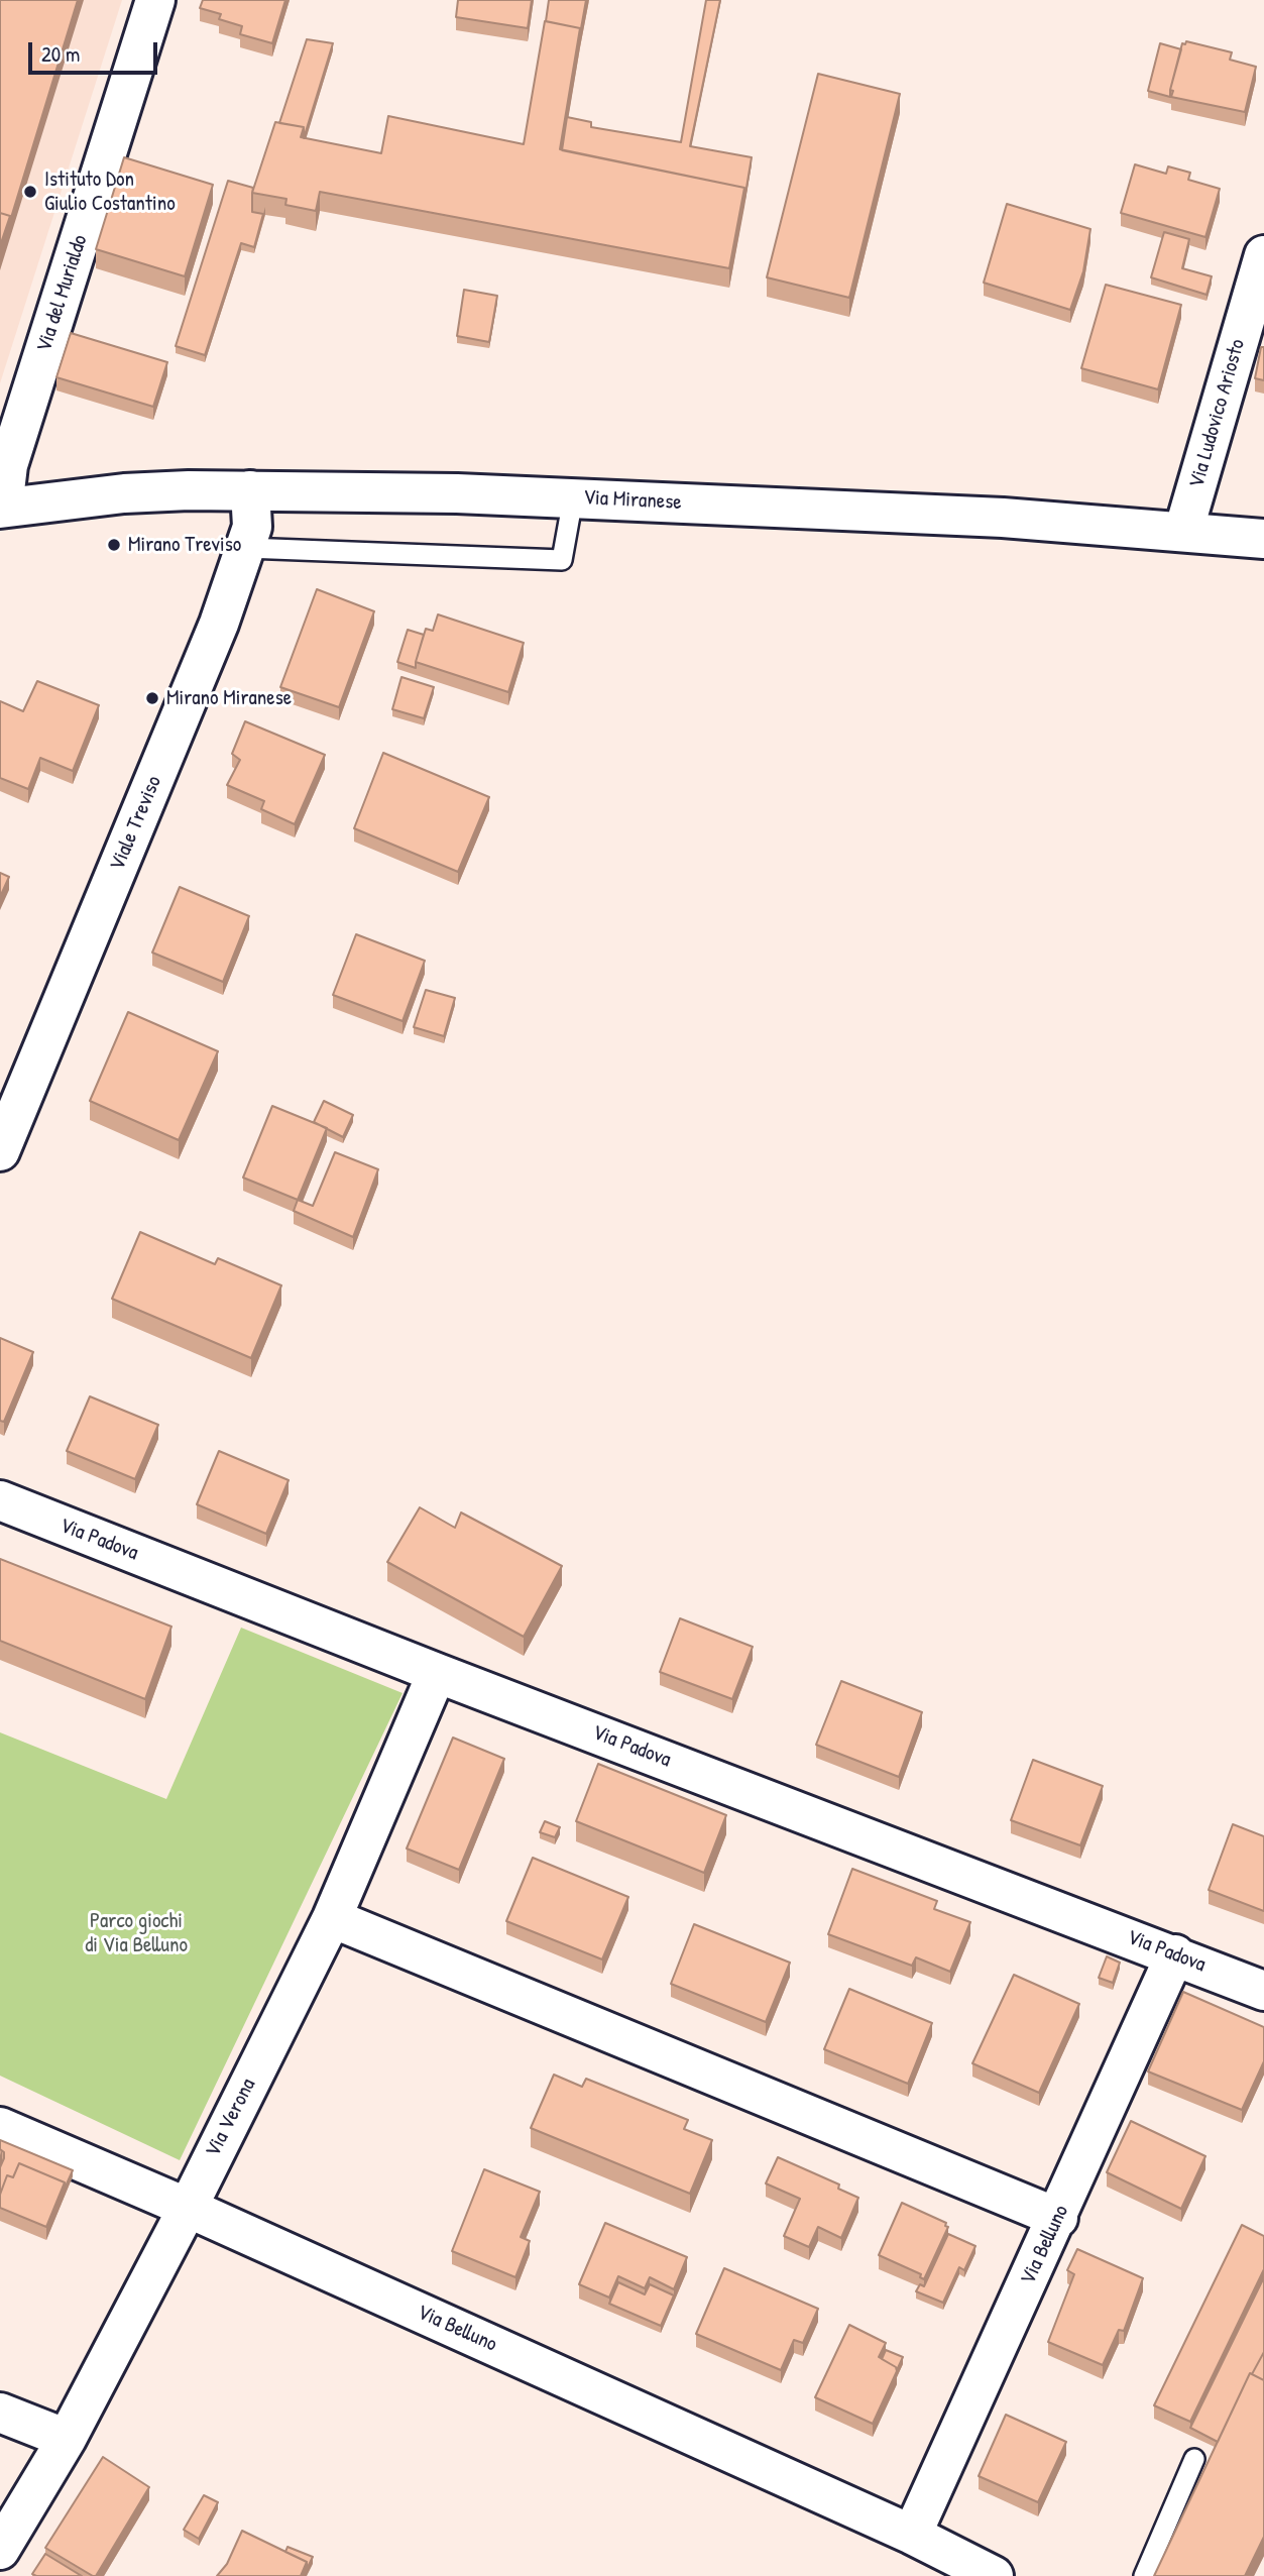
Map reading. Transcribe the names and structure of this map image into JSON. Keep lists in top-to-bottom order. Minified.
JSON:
{"streets":{"street":["Via del Murialdo","Via Ludovico Ariosto","Via Miranese","Viale Treviso","Via Padova","Via Verona","Via Belluno"]},"crossings":[["Via del Murialdo","Via Miranese"],["Via Ludovico Ariosto","Via Miranese"],["Via Miranese","Viale Treviso"],["Via Padova","Via Verona"],["Via Padova","Via Belluno"],["Via Verona","Via Belluno"]],"parks":["Parco giochi di Via Belluno"],"places":["Istituto Don Giulio Costantino","Mirano Treviso","Mirano Miranese"],"scale_bar":"20 m"}
